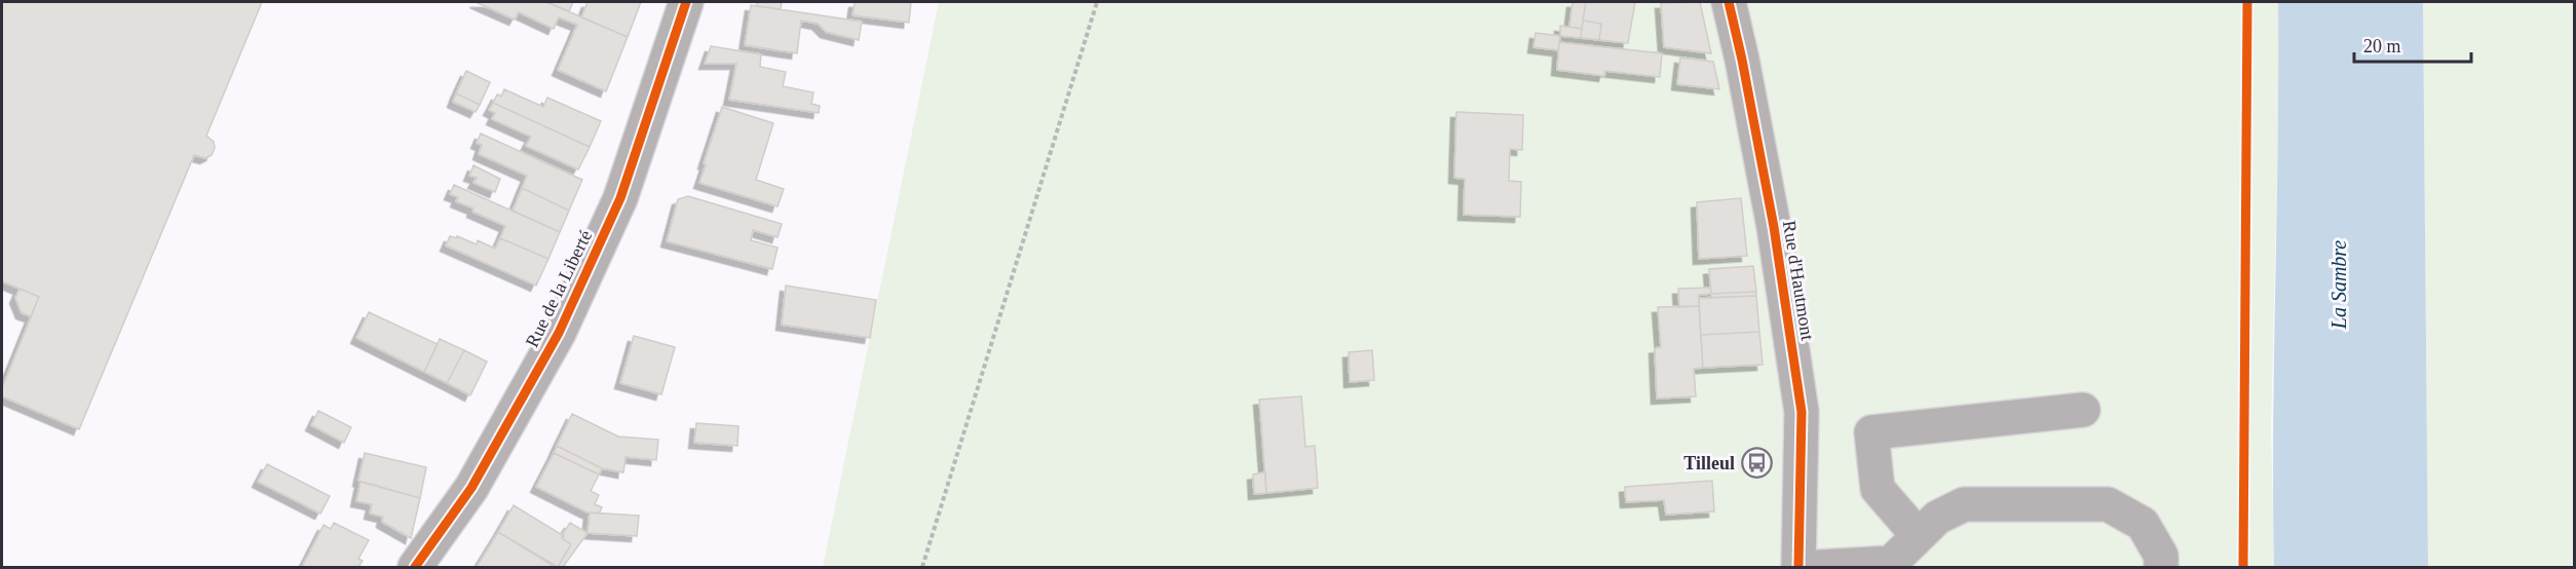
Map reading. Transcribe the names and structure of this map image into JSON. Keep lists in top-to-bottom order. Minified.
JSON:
{"streets":{"street":["Rue d'Hautmont","Rue de la Liberté"]},"water":["La Sambre"],"places":{"bus stop":["Tilleul"]},"scale_bar":"20 m"}
